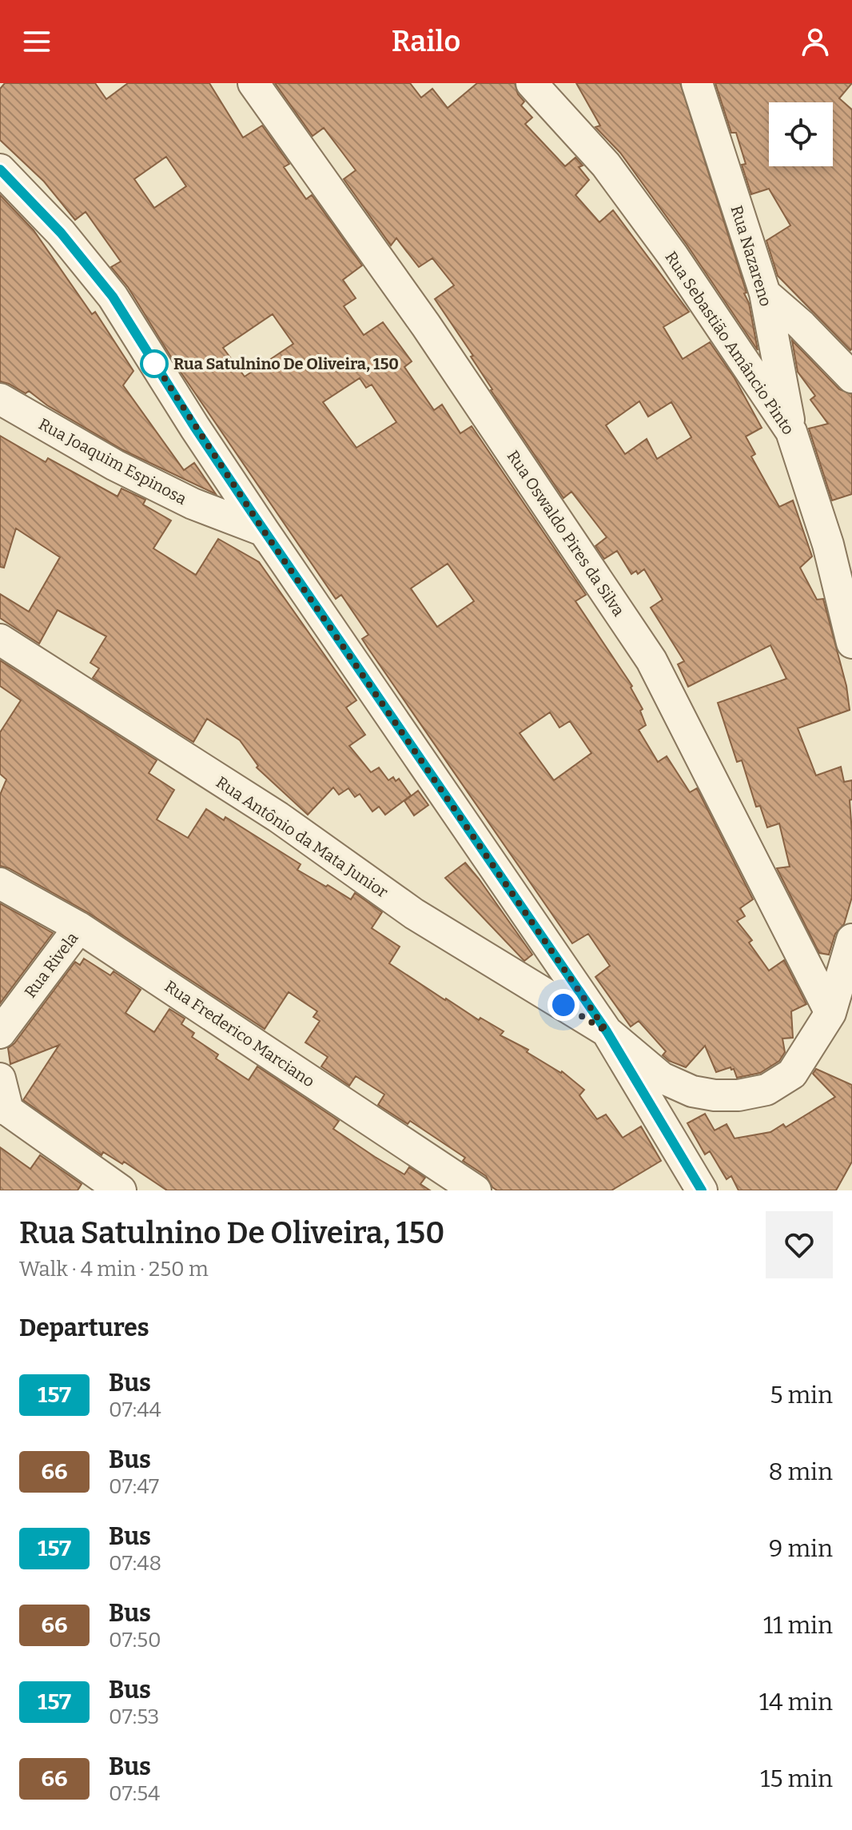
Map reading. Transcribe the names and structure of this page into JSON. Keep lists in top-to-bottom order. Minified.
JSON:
{"streets":{"street":["Rua Nazareno","Rua Sebastião Amâncio Pinto","Rua Joaquim Espinosa","Rua Oswaldo Pires da Silva","Rua Antônio da Mata Junior","Rua Rivela","Rua Frederico Marciano"]},"crossings":[["Rua Nazareno","Rua Sebastião Amâncio Pinto"],["Rua Rivela","Rua Frederico Marciano"]],"places":["Rua Satulnino De Oliveira, 150"],"lines":["bus line 157"],"page":{"header":"Railo","heading":[["Rua Satulnino De Oliveira, 150","Walk · 4 min · 250 m"],"Departures"],"list":[{"mark":"157","name":"Bus","note":"07:44","value":"5 min"},{"mark":"66","name":"Bus","note":"07:47","value":"8 min"},{"mark":"157","name":"Bus","note":"07:48","value":"9 min"},{"mark":"66","name":"Bus","note":"07:50","value":"11 min"},{"mark":"157","name":"Bus","note":"07:53","value":"14 min"},{"mark":"66","name":"Bus","note":"07:54","value":"15 min"}]}}
